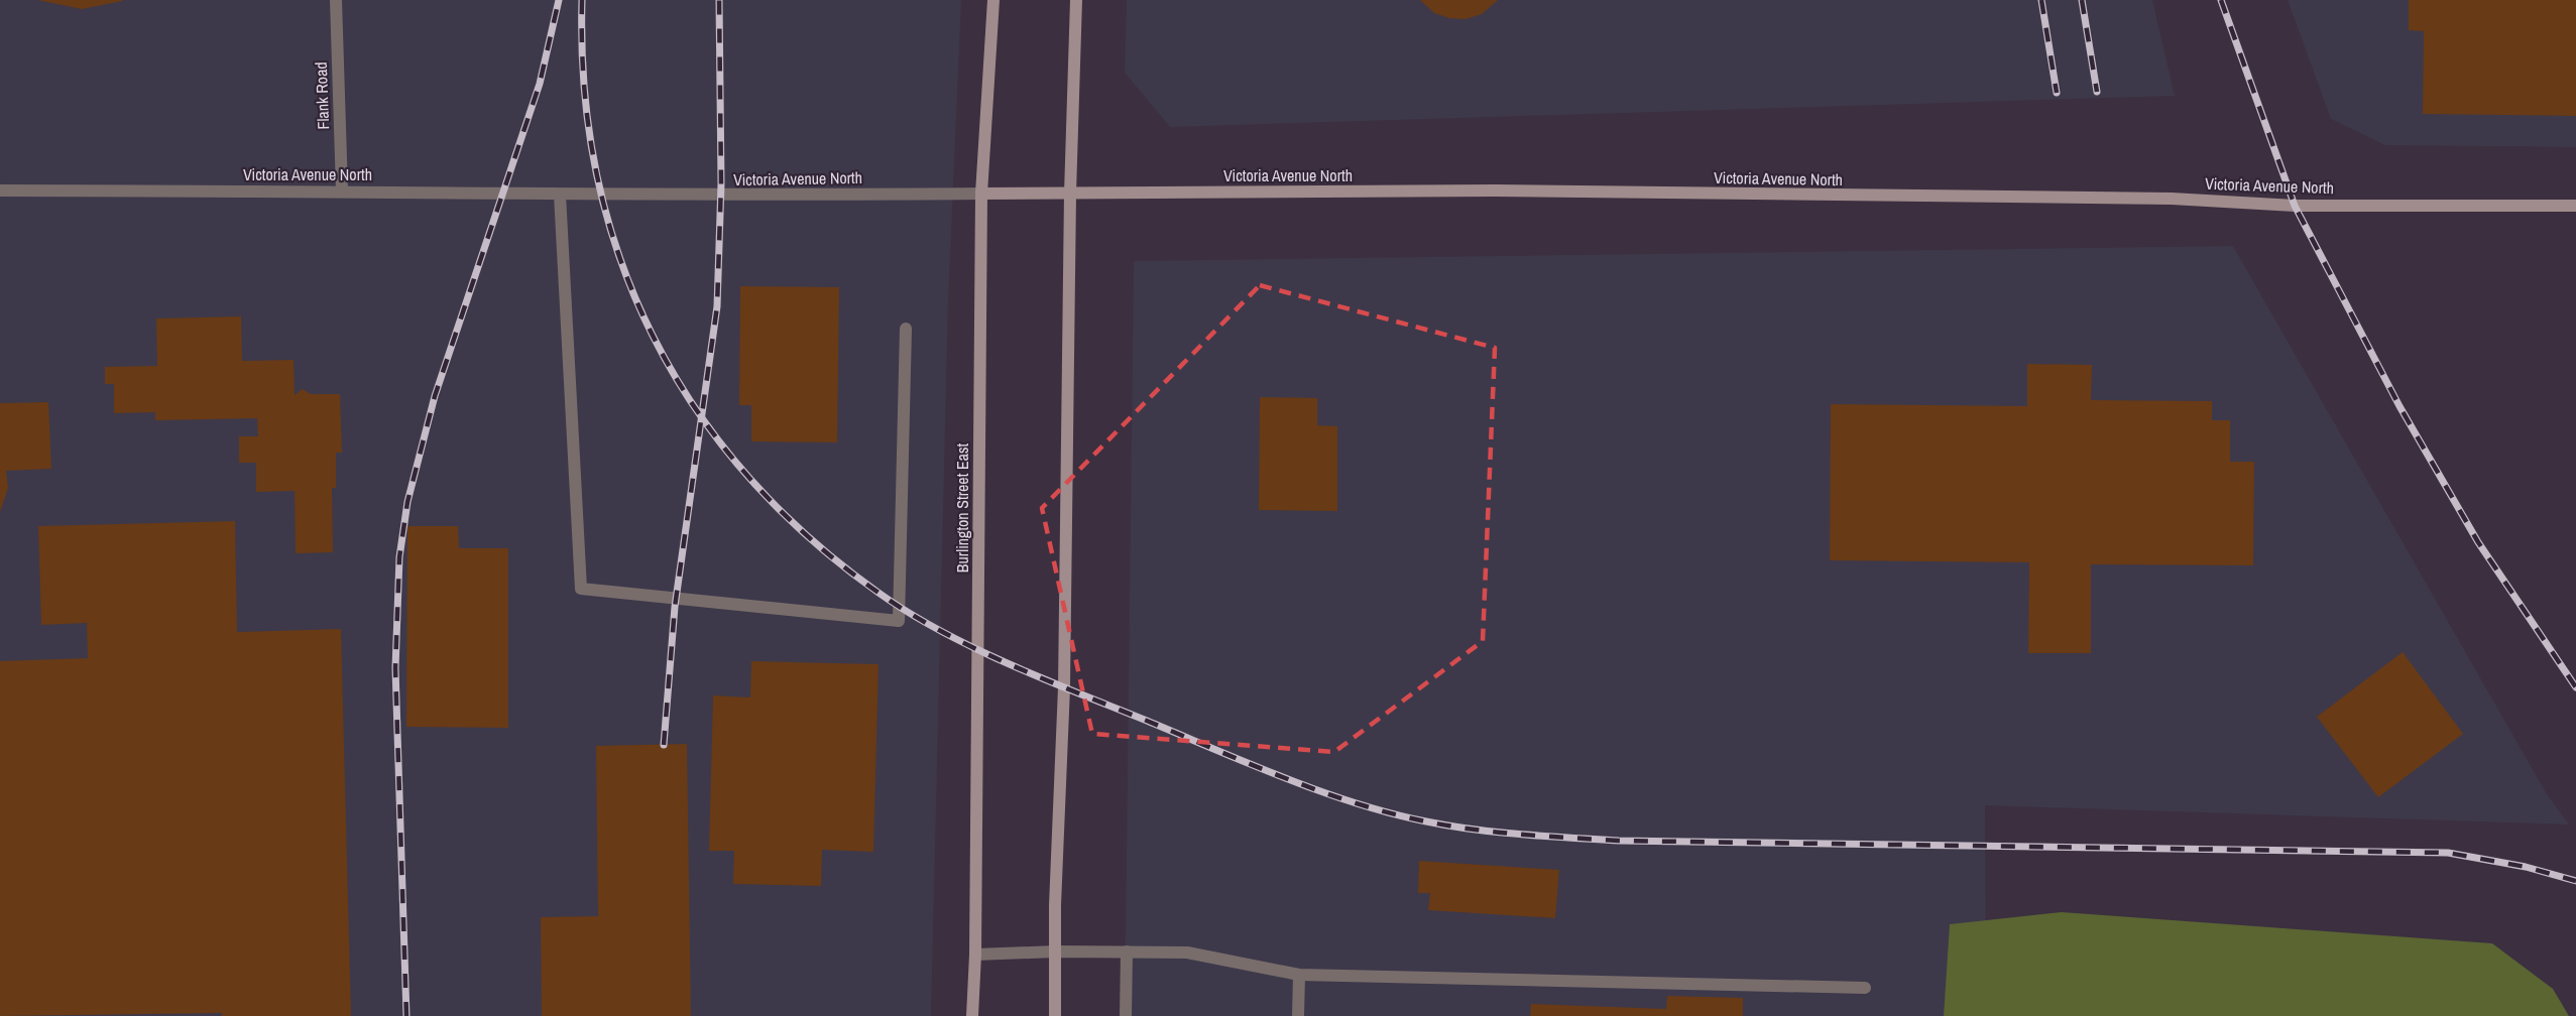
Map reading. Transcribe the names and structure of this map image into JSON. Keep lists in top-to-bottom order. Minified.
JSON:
{"streets":{"main road":["Victoria Avenue North","Burlington Street East"],"street":["Flank Road"]},"crossings":[["Flank Road","Victoria Avenue North"],["Victoria Avenue North","Burlington Street East"]]}
